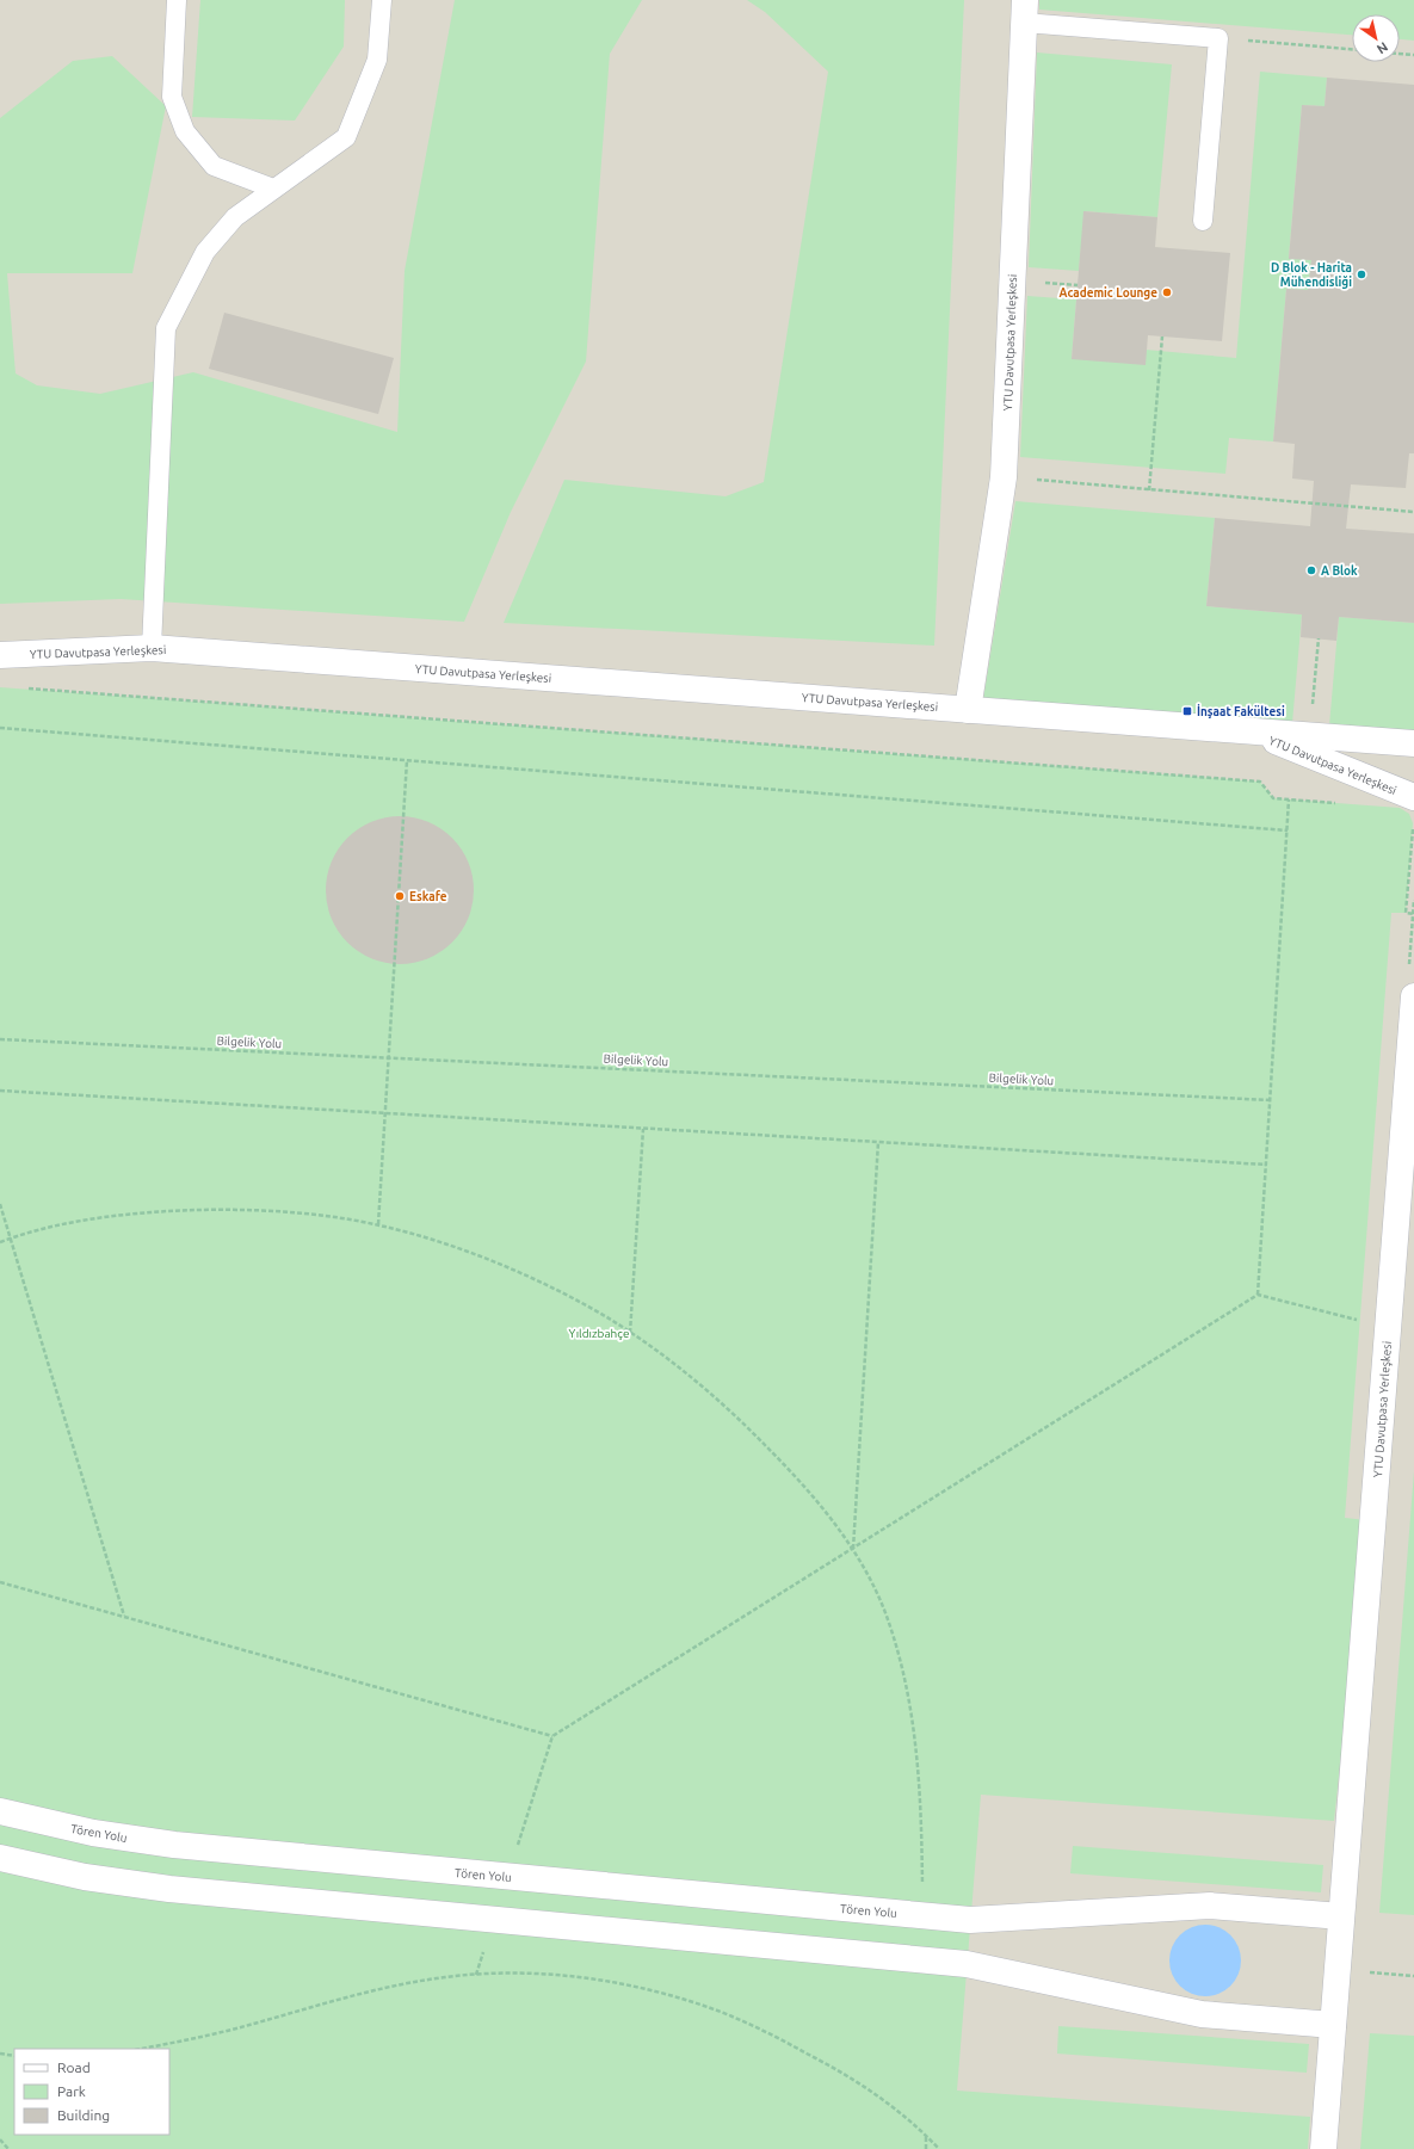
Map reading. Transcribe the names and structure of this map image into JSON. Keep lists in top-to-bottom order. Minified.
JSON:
{"streets":{"street":["YTU Davutpasa Yerleşkesi","Tören Yolu"],"path":["Bilgelik Yolu"]},"crossings":[["YTU Davutpasa Yerleşkesi","Tören Yolu"]],"parks":["Yıldızbahçe"],"places":{"other":["D Blok - Harita Mühendisliği","Academic Lounge","A Blok","Eskafe"],"transit":["İnşaat Fakültesi"]},"legend":["Road","Park","Building"],"north":"bottom right"}
